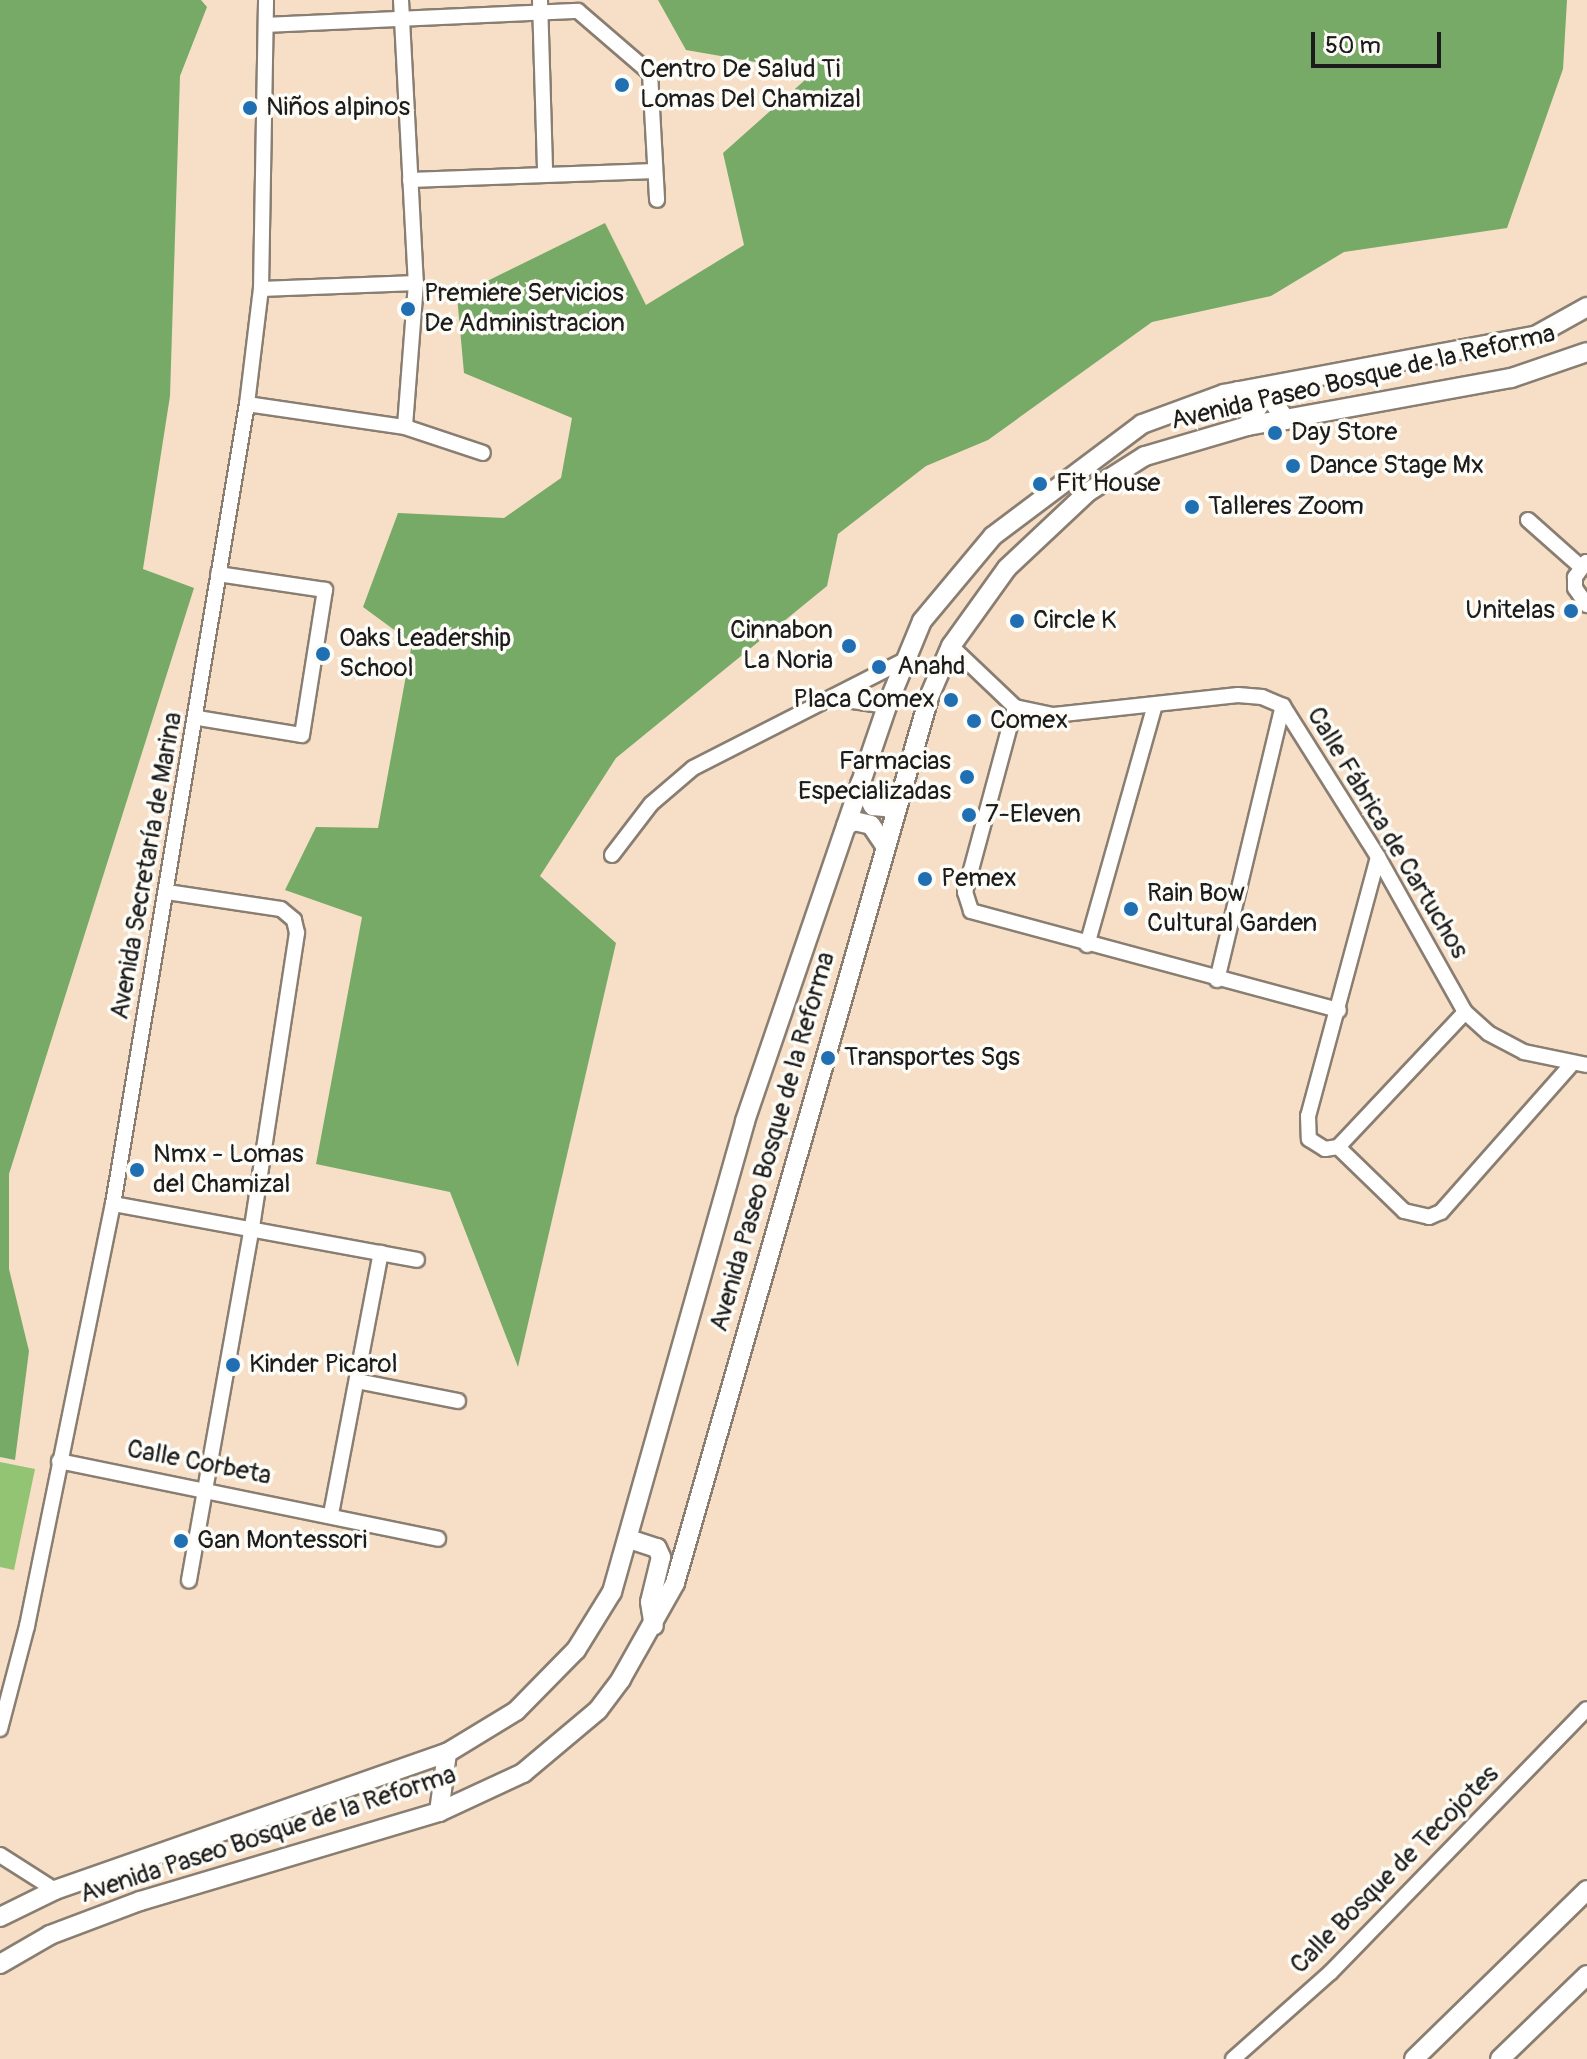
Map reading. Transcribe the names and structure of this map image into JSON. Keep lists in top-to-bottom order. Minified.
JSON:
{"streets":{"main road":["Avenida Paseo Bosque de la Reforma"],"street":["Calle Fábrica de Cartuchos","Avenida Secretaría de Marina","Calle Corbeta","Calle Bosque de Tecojotes"]},"crossings":[["Avenida Secretaría de Marina","Calle Corbeta"]],"places":["Centro De Salud Ti Lomas Del Chamizal","Niños alpinos","Premiere Servicios De Administracion","Day Store","Dance Stage Mx","Fit House","Talleres Zoom","Unitelas","Circle K","Cinnabon La Noria","Oaks Leadership School","Anahd","Placa Comex","Comex","Farmacias Especializadas","7-Eleven","Pemex","Rain Bow Cultural Garden","Transportes Sgs","Nmx - Lomas del Chamizal","Kinder Picarol","Gan Montessori"],"scale_bar":"50 m"}
